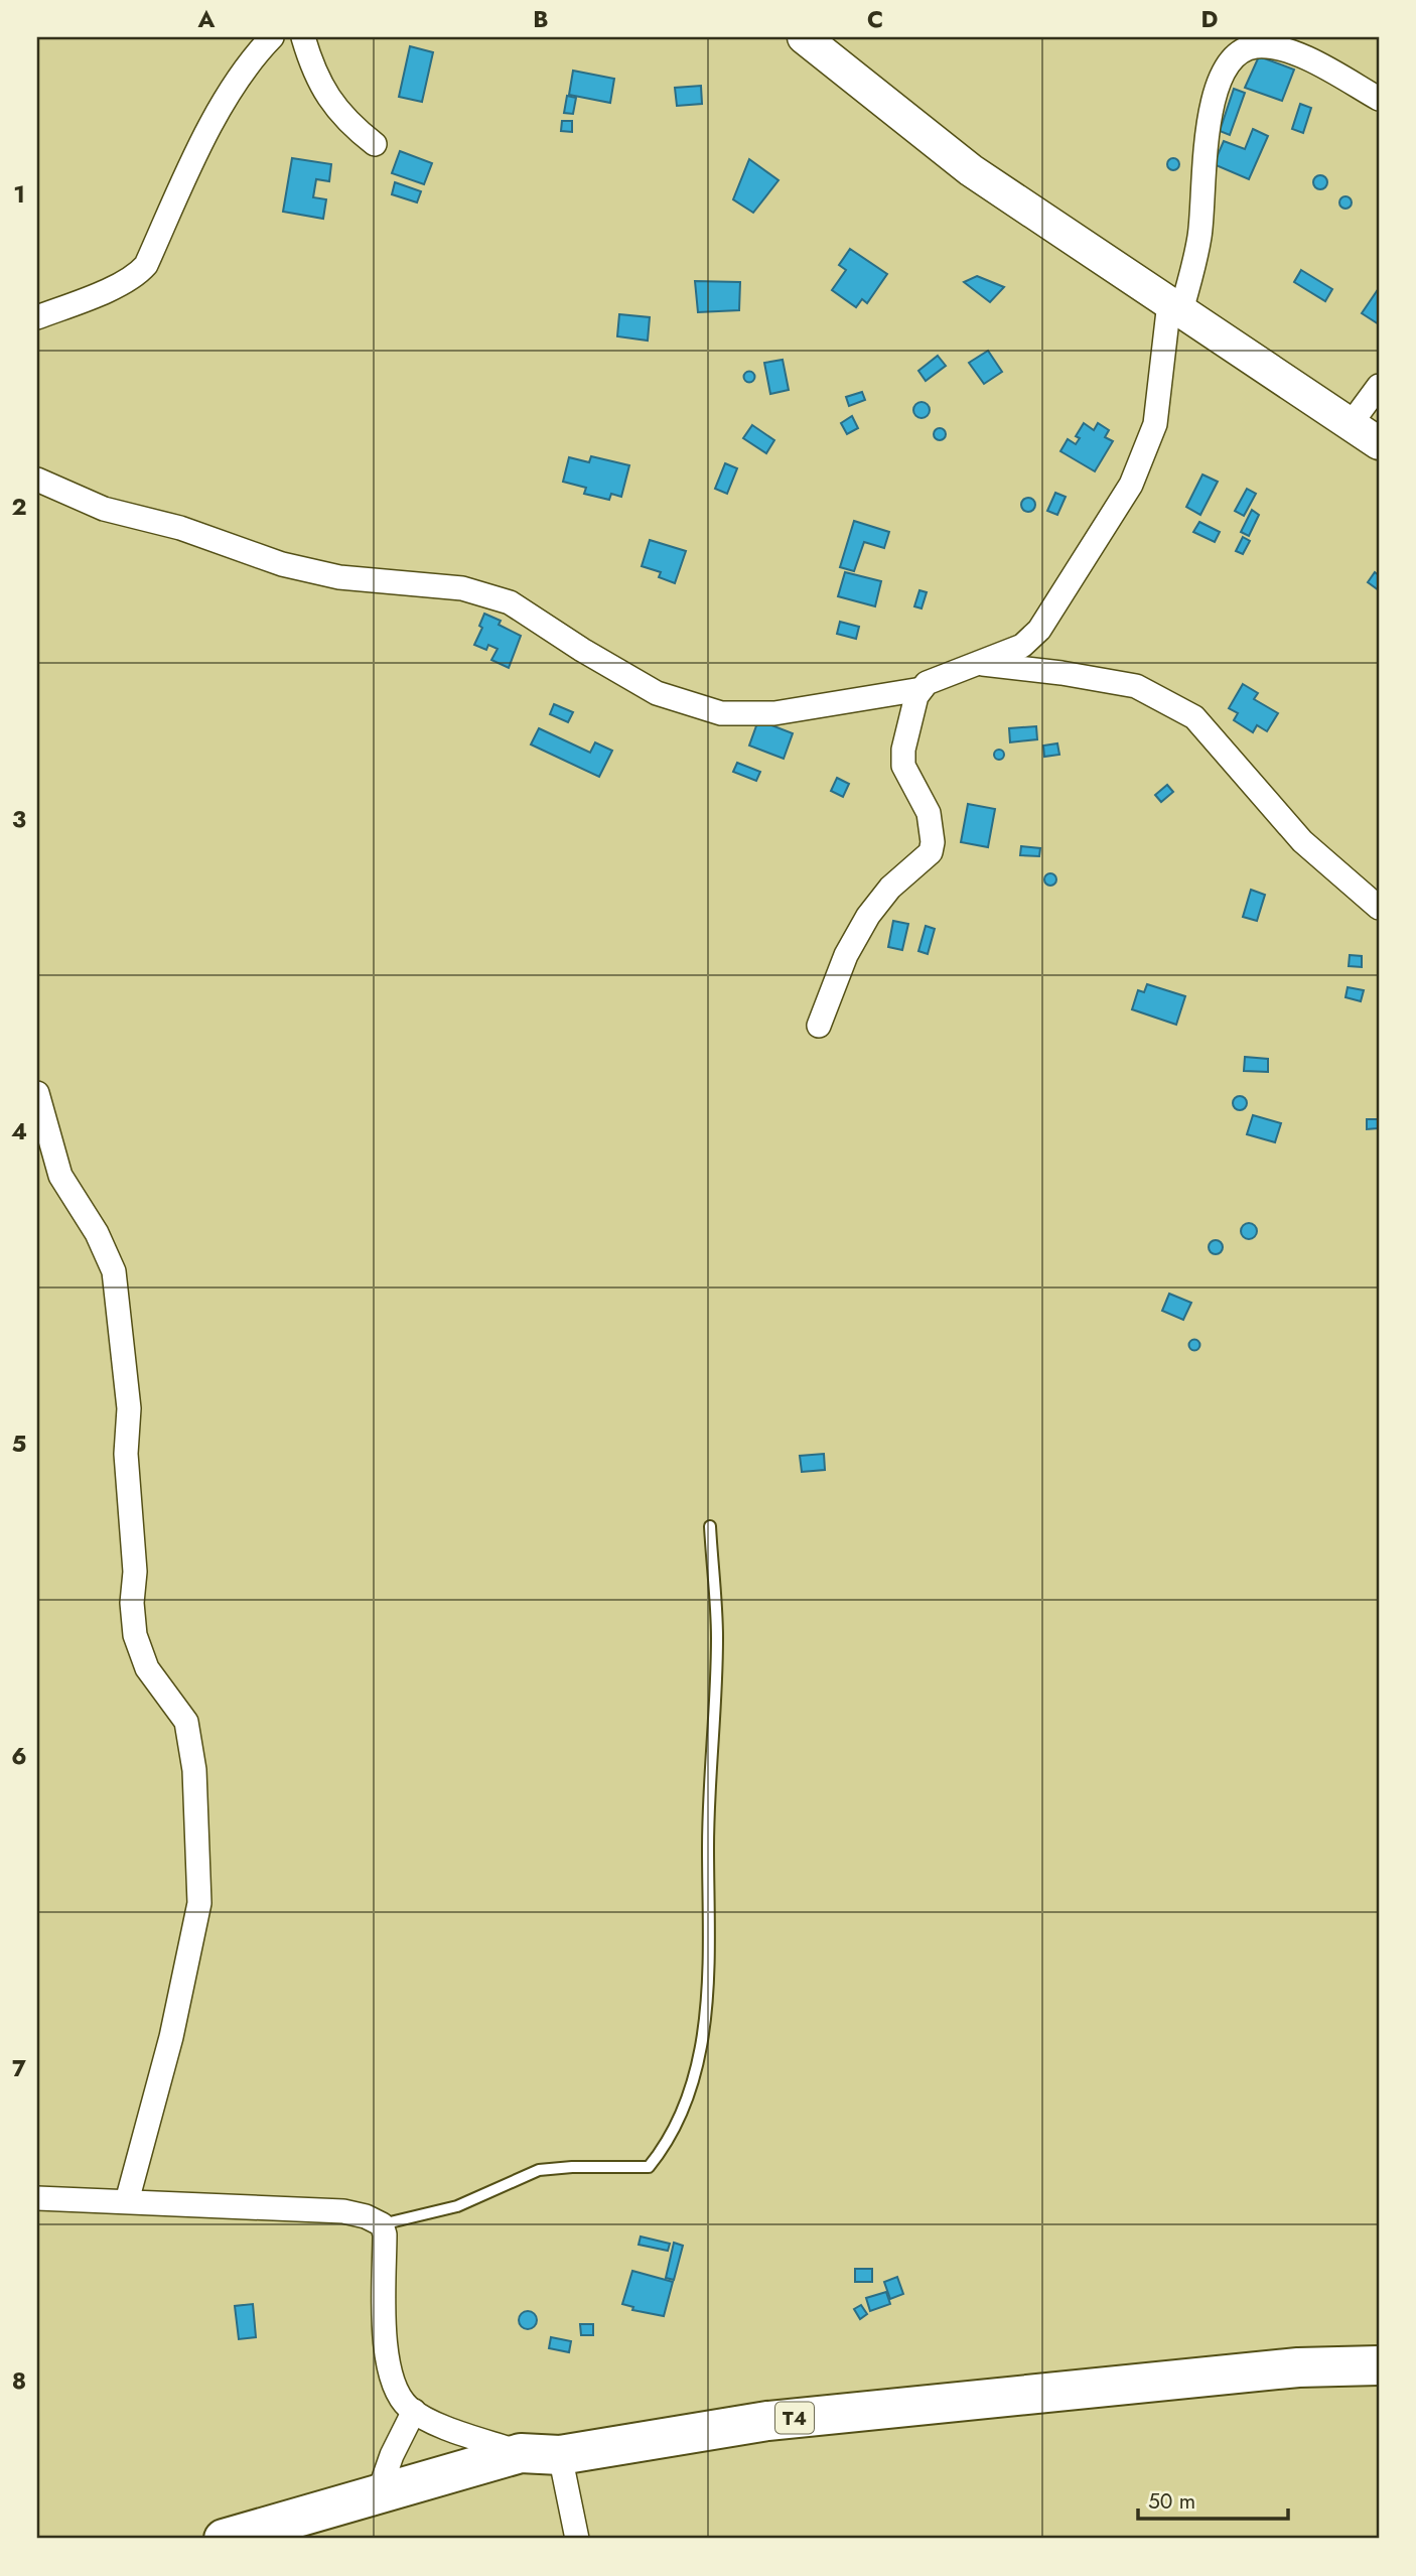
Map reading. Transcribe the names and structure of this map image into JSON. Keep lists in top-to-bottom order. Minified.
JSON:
{"streets":{"highway":["T4"]},"scale_bar":"50 m","grid":{"columns":["A","B","C","D"],"rows":["1","2","3","4","5","6","7","8"]}}
